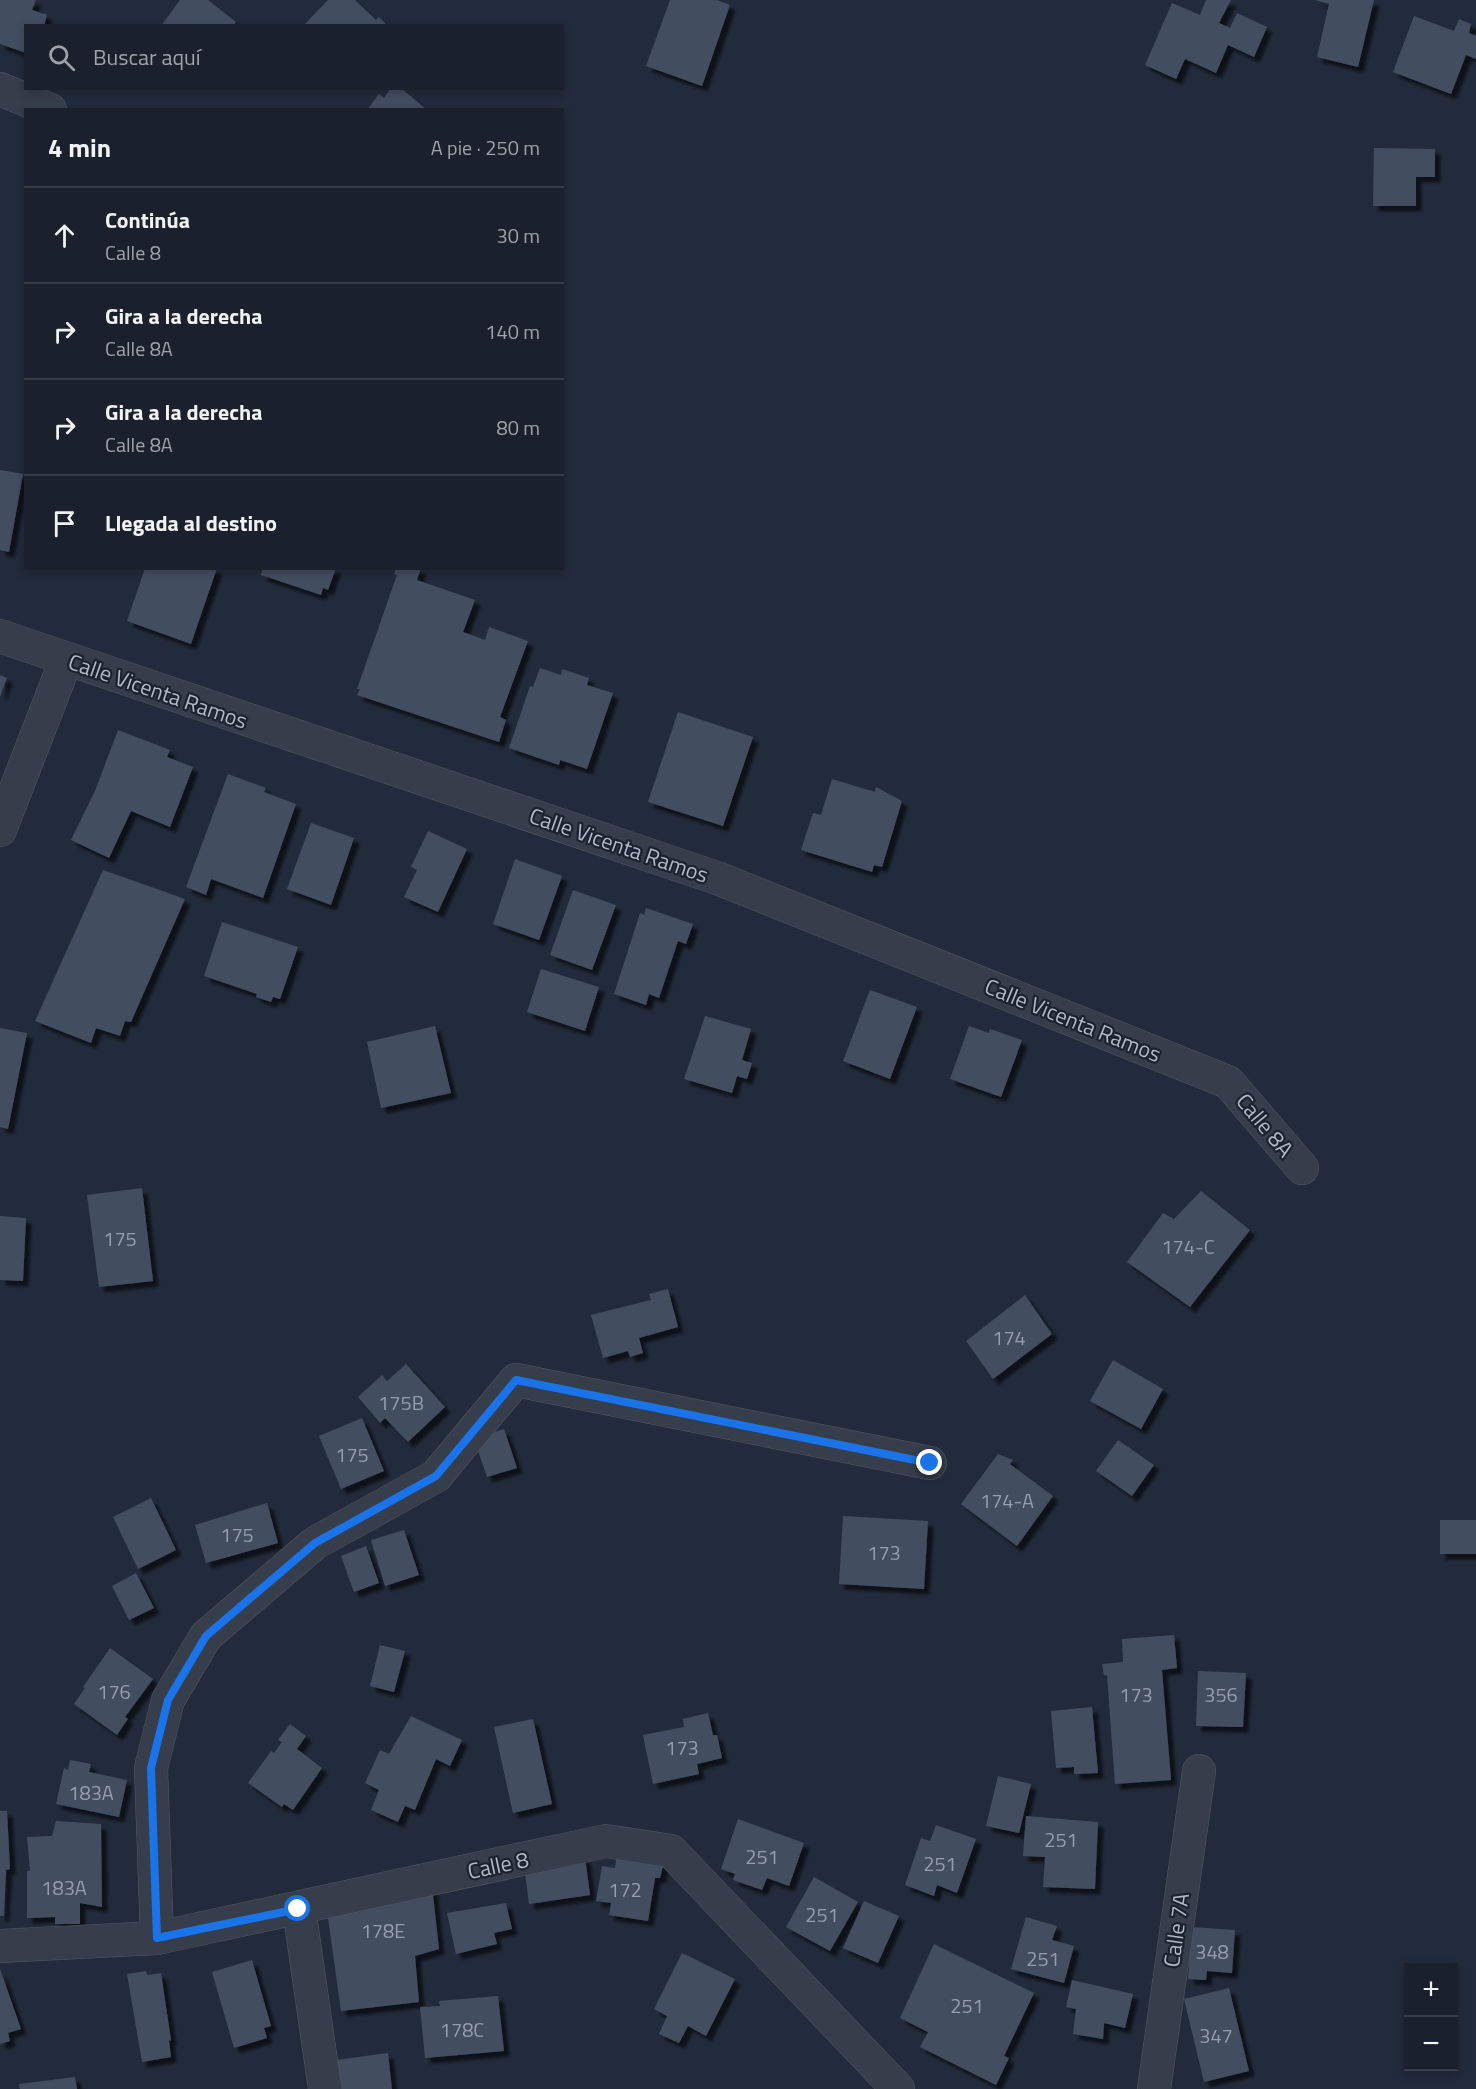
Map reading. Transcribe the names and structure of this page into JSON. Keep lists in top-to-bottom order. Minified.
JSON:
{"streets":{"street":["Calle Vicenta Ramos","Calle 8A","Calle 8","Calle 7A"]},"crossings":[["Calle Vicenta Ramos","Calle 8A"]],"house_numbers":["175","174-C","174","175B","175","174-A","175","173","176","173","356","173","183A","251","251","251","183A","172","251","178E","348","251","251","178C","347"],"page":{"search":"Buscar aquí","heading":["4 min","A pie · 250 m"],"list":[["Continúa","Calle 8","30 m"],["Gira a la derecha","Calle 8A","140 m"],["Gira a la derecha","Calle 8A","80 m"],"Llegada al destino"],"map_buttons":["+","−"]}}
